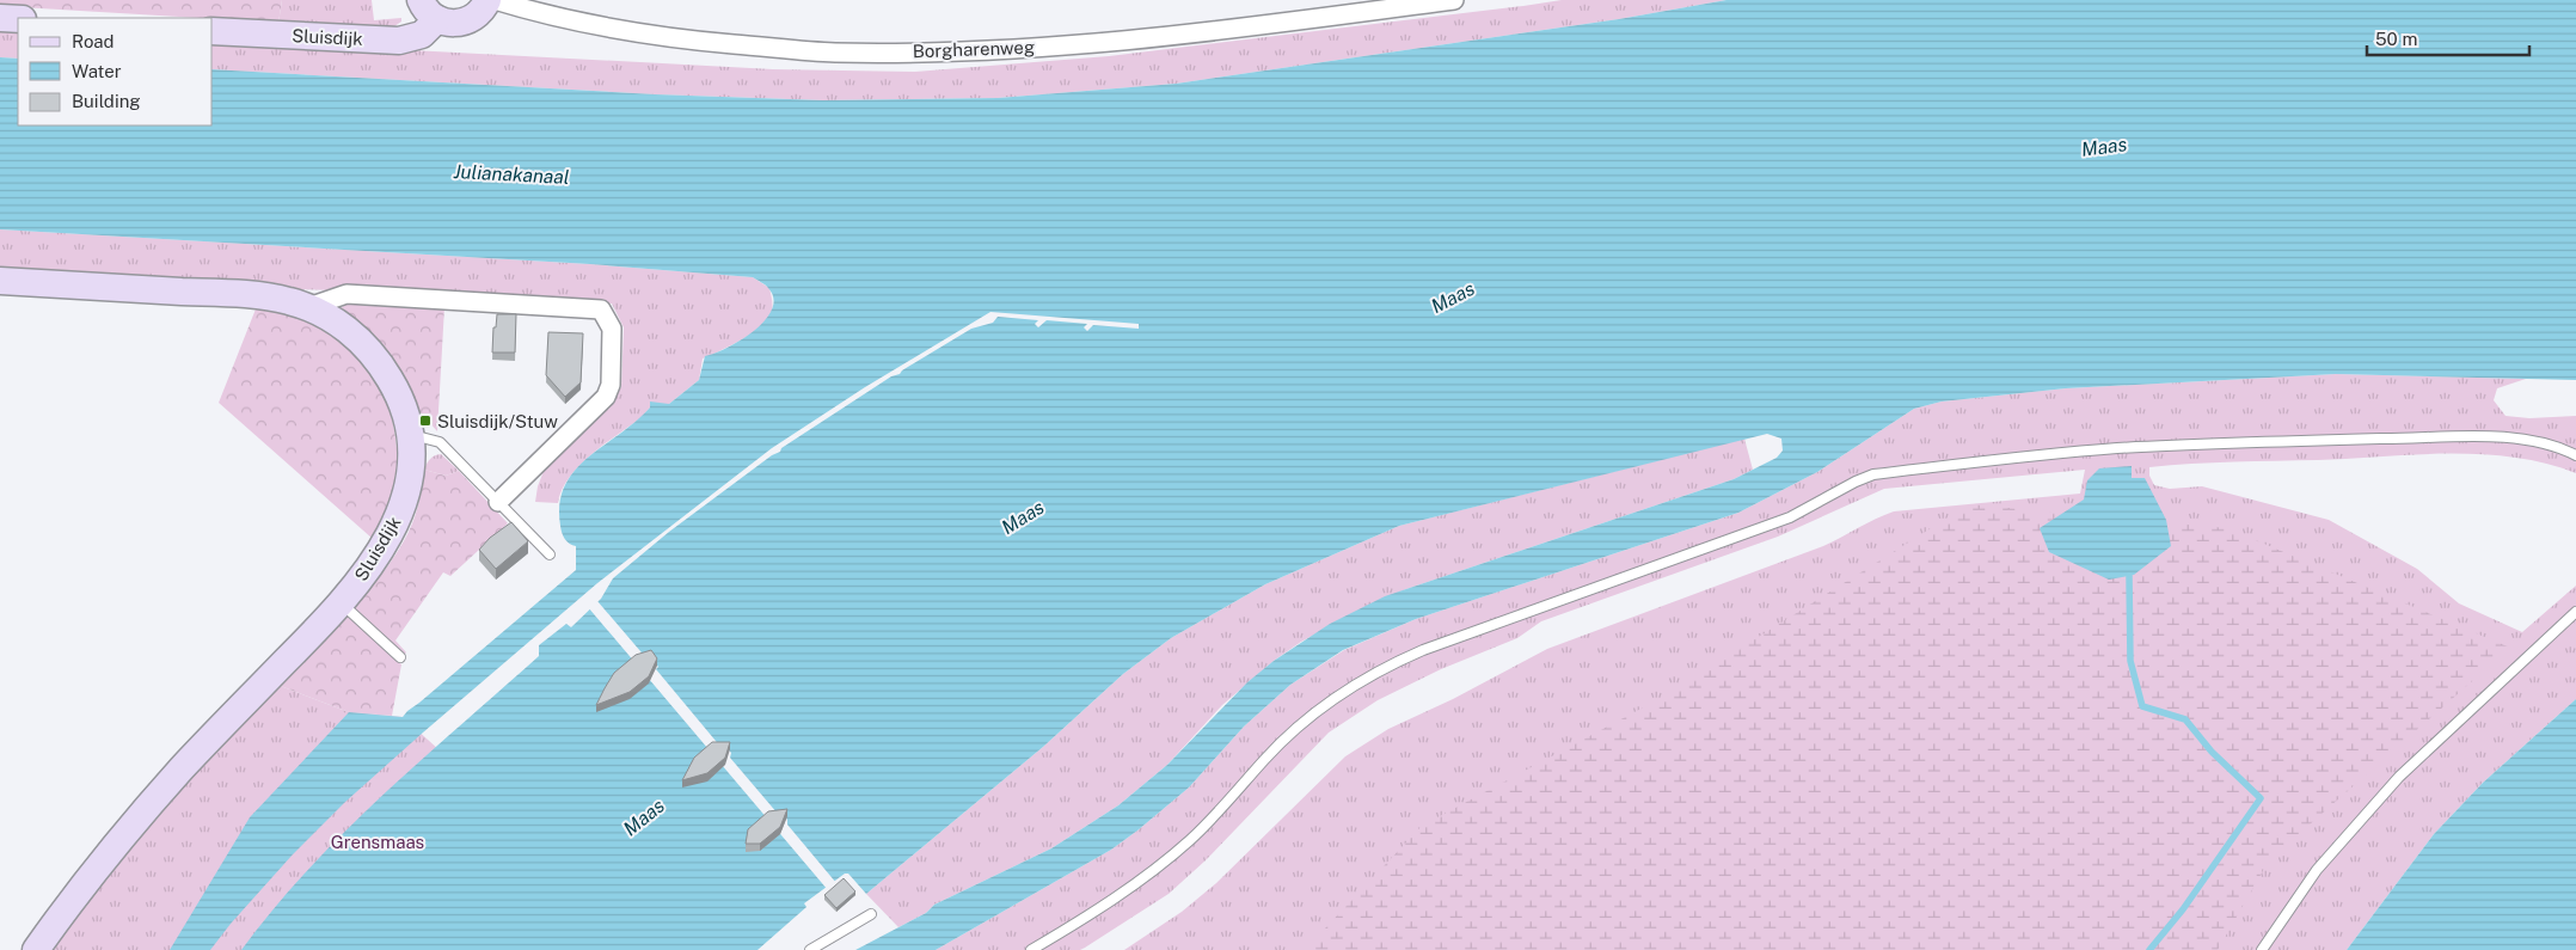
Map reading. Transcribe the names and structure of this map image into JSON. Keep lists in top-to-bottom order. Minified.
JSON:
{"streets":{"street":["Sluisdijk","Borgharenweg"]},"water":["Maas","Julianakanaal"],"parks":["Grensmaas"],"places":{"transit":["Sluisdijk/Stuw"]},"legend":["Road","Water","Building"],"scale_bar":"50 m"}
